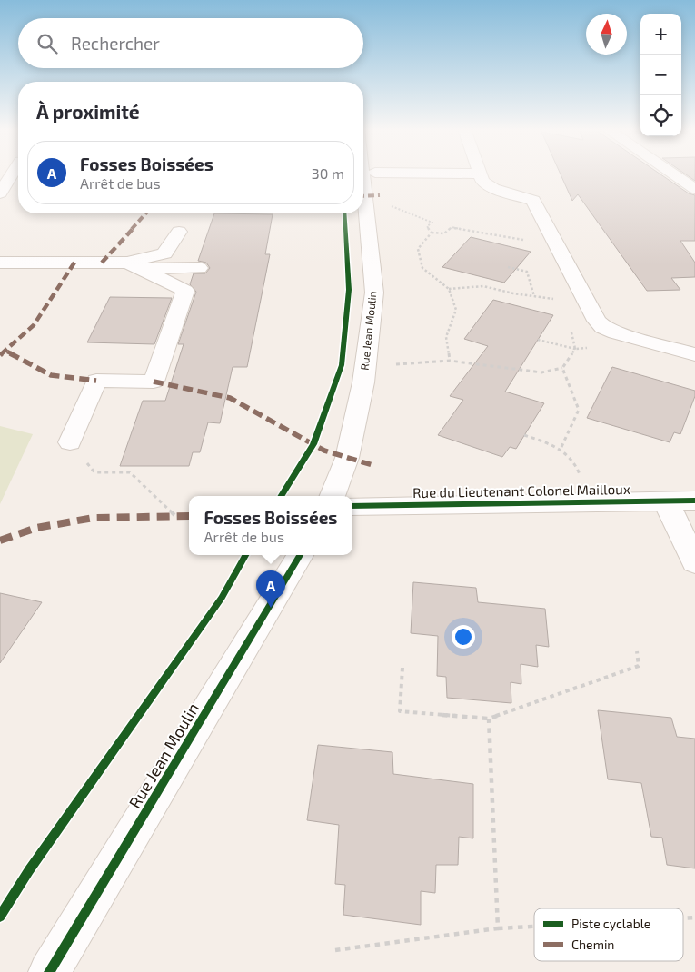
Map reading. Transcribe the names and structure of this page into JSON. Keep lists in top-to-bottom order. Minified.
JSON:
{"streets":{"street":["Rue Jean Moulin","Rue du Lieutenant Colonel Mailloux"]},"legend":["Piste cyclable","Chemin"],"north":"top","page":{"map_buttons":["+","−"],"search":"Rechercher","heading":"À proximité","list":[{"mark":"A","name":"Fosses Boissées","note":"Arrêt de bus","value":"30 m"}],"popup":["Fosses Boissées","Arrêt de bus"],"pins":"A"}}
